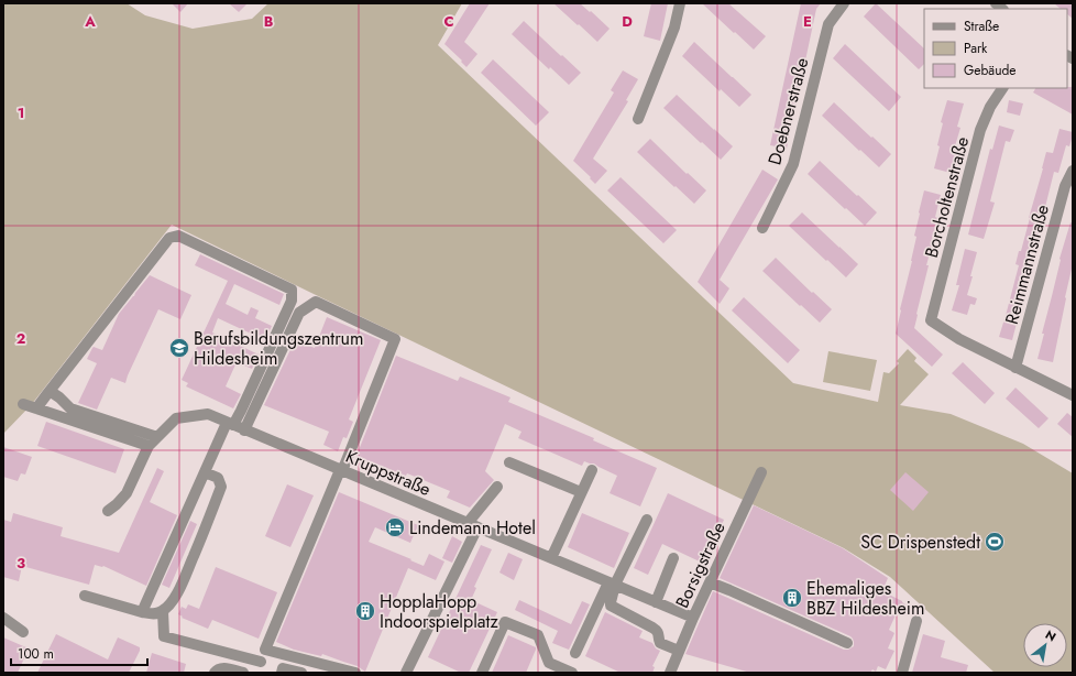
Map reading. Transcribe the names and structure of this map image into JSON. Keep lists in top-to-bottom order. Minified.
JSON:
{"streets":{"street":["Doebnerstraße","Borcholtenstraße","Reimmannstraße","Kruppstraße","Borsigstraße"]},"crossings":[["Borcholtenstraße","Reimmannstraße"],["Kruppstraße","Borsigstraße"]],"places":{"school or university":["Berufsbildungszentrum Hildesheim"],"hotel":["Lindemann Hotel"],"sports":["SC Drispenstedt"],"building":["Ehemaliges BBZ Hildesheim","HopplaHopp Indoorspielplatz"]},"legend":["Straße","Park","Gebäude"],"scale_bar":"100 m","north":"top right","grid":{"columns":["A","B","C","D","E"],"rows":["1","2","3"]}}
